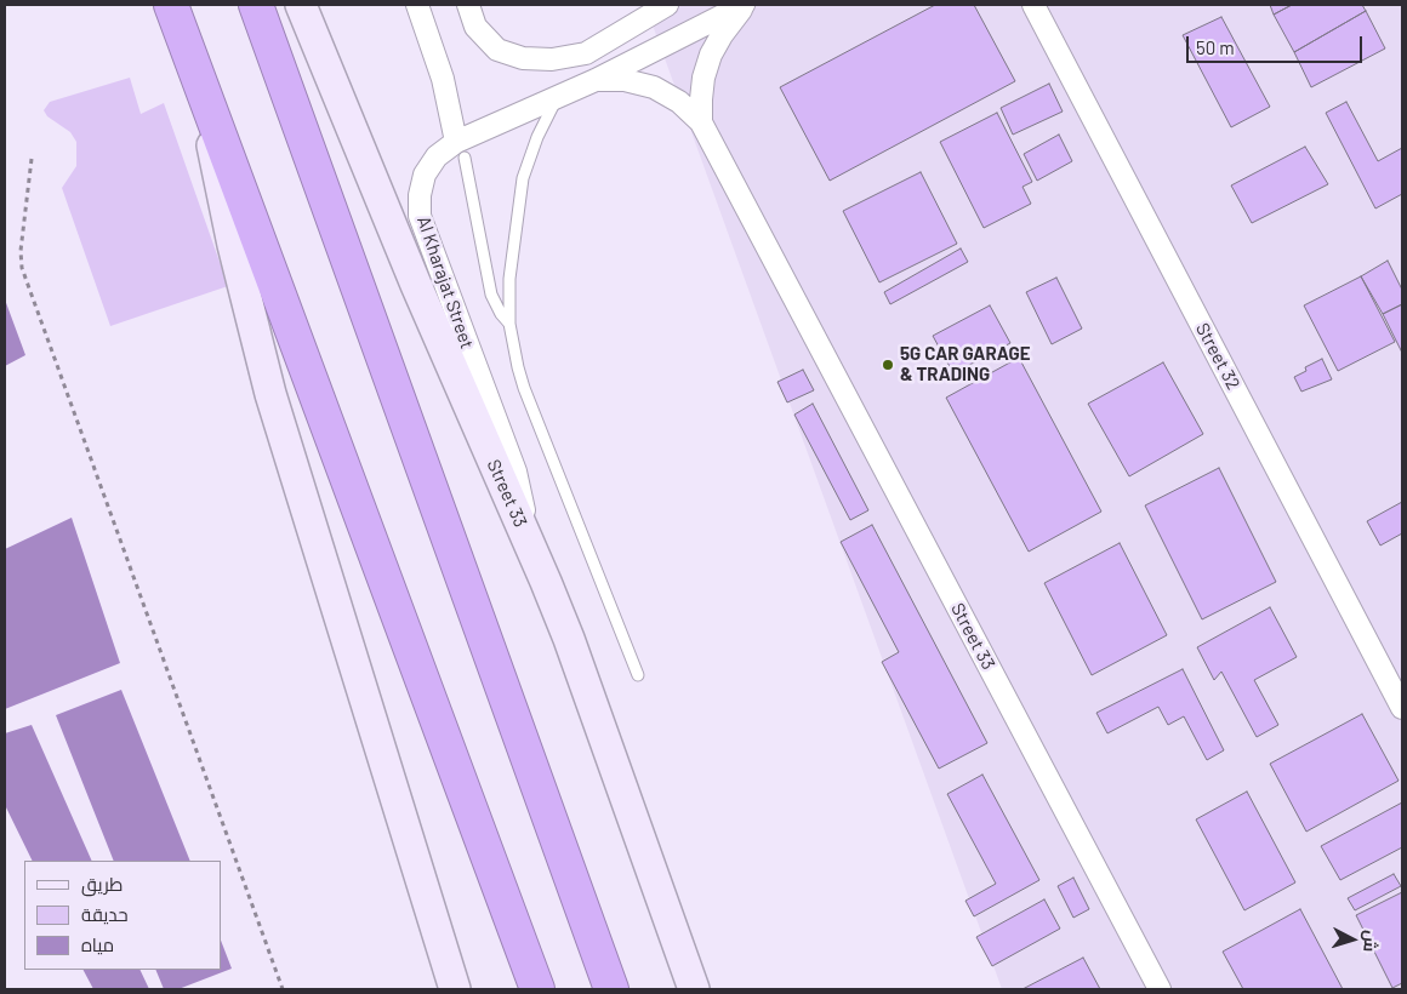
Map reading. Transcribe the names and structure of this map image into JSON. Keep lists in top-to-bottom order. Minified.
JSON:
{"streets":{"street":["Al Kharajat Street","Street 32","Street 33"]},"crossings":[["Al Kharajat Street","Street 33"]],"places":["5G CAR GARAGE & TRADING"],"legend":["طريق","حديقة","مياه"],"scale_bar":"50 m","north":"right"}
